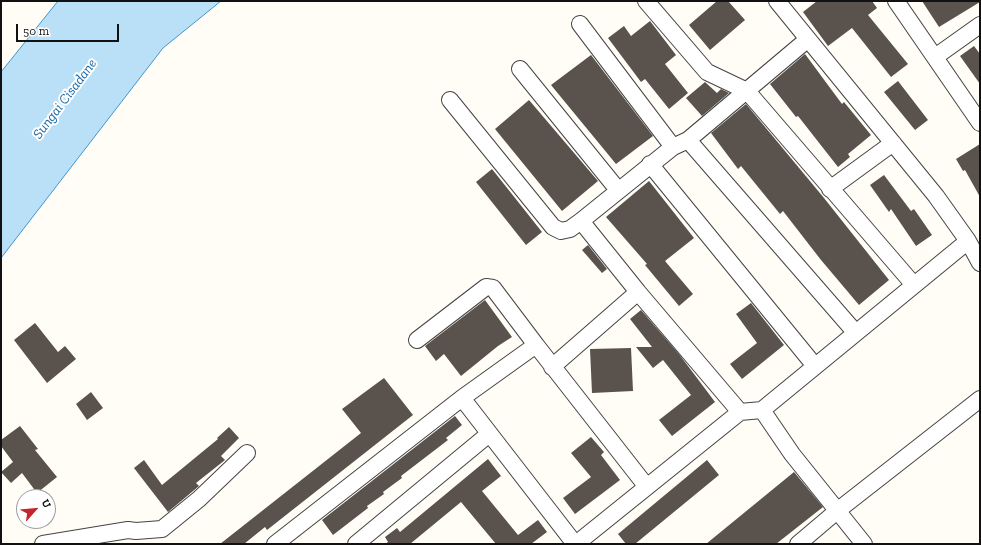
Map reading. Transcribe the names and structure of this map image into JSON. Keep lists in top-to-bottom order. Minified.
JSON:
{"water":["Sungai Cisadane"],"scale_bar":"50 m","north":"top right"}
